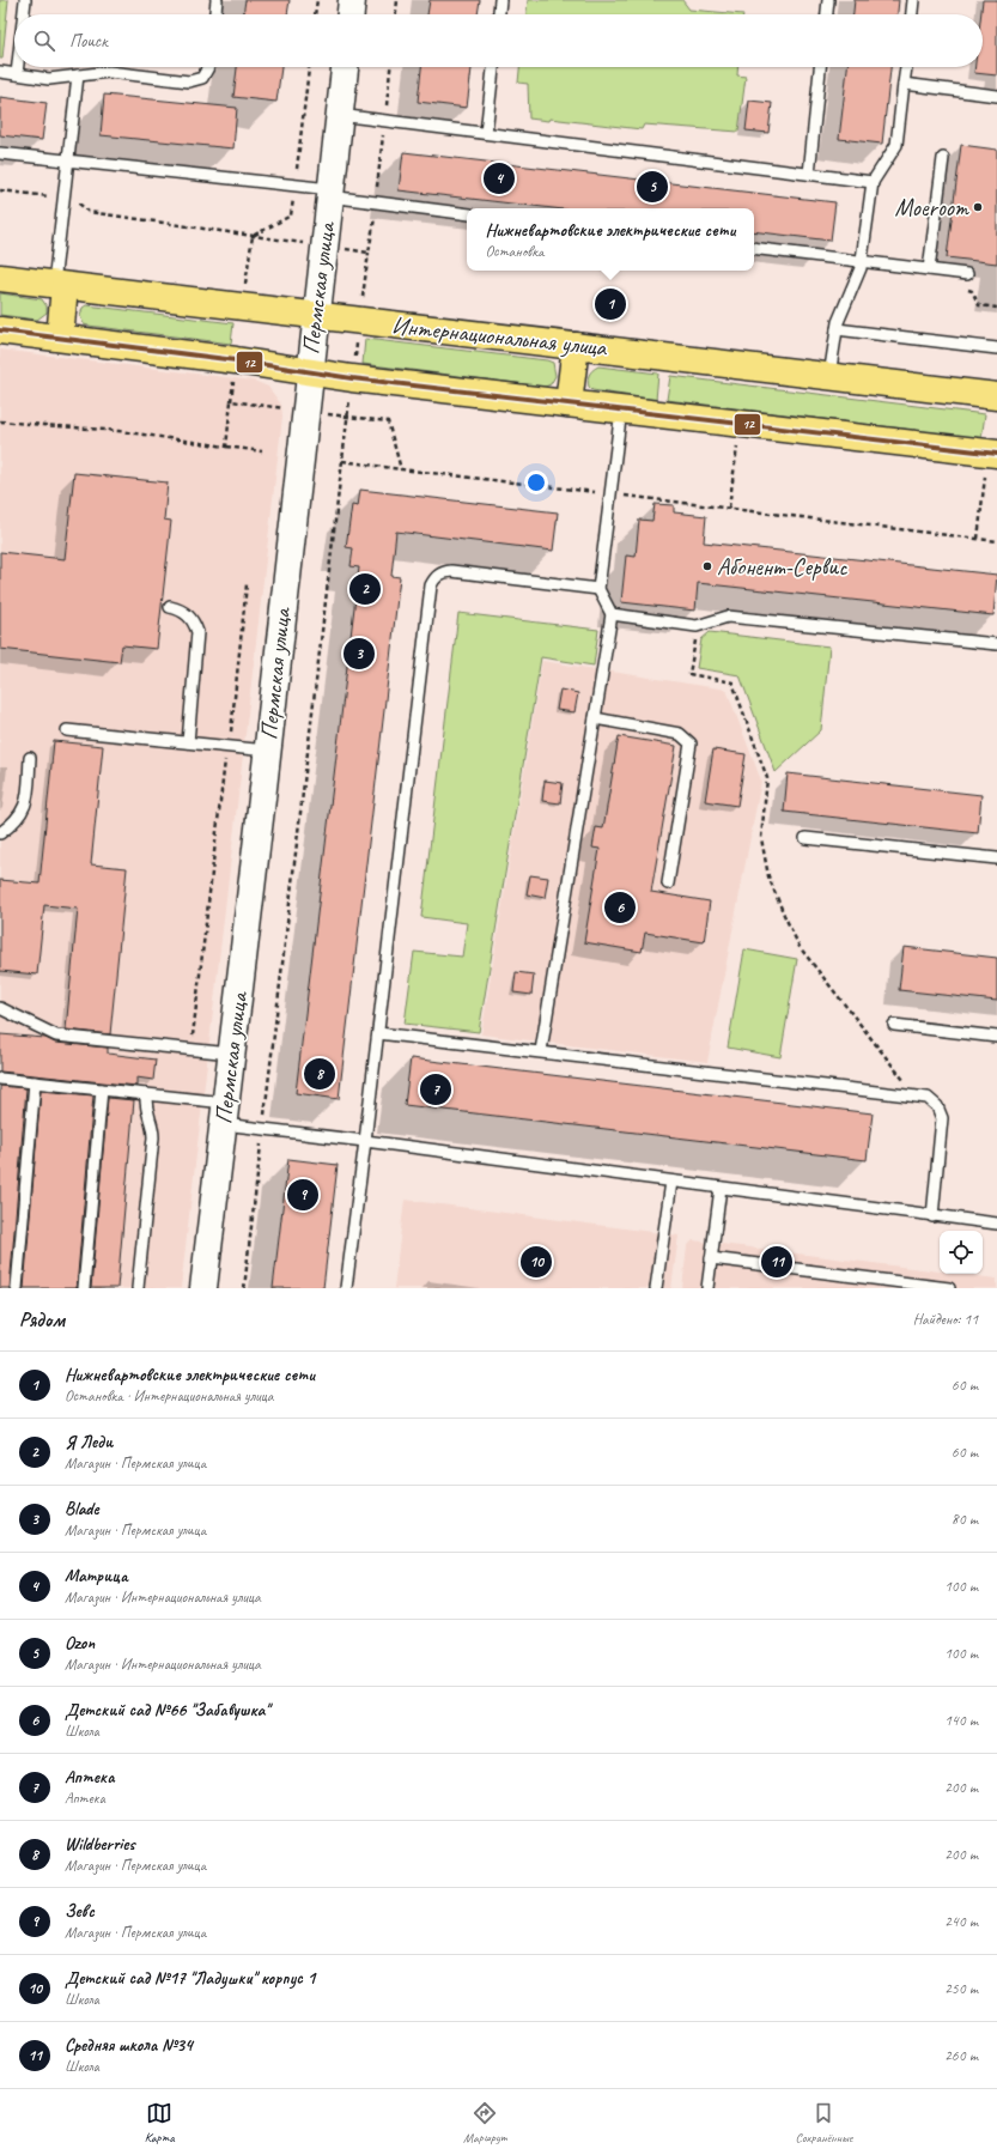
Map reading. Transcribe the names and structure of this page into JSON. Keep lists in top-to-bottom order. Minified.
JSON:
{"streets":{"main road":["Интернациональная улица"],"street":["Пермская улица"]},"crossings":[["Пермская улица","Интернациональная улица"]],"places":["Moeroom","Абонент-Сервис"],"lines":["transit line 12"],"page":{"search":"Поиск","pins":["4","5","1","2","3","6","8","7","9","10","11"],"popup":["Нижневартовские электрические сети","Остановка"],"heading":["Рядом","Найдено: 11"],"list":[{"mark":"1","name":"Нижневартовские электрические сети","note":"Остановка · Интернациональная улица","value":"60 m"},{"mark":"2","name":"Я Леди","note":"Магазин · Пермская улица","value":"60 m"},{"mark":"3","name":"Blade","note":"Магазин · Пермская улица","value":"80 m"},{"mark":"4","name":"Матрица","note":"Магазин · Интернациональная улица","value":"100 m"},{"mark":"5","name":"Ozon","note":"Магазин · Интернациональная улица","value":"100 m"},{"mark":"6","name":"Детский сад №66 \"Забавушка\"","note":"Школа","value":"140 m"},{"mark":"7","name":"Аптека","note":"Аптека","value":"200 m"},{"mark":"8","name":"Wildberries","note":"Магазин · Пермская улица","value":"200 m"},{"mark":"9","name":"Зевс","note":"Магазин · Пермская улица","value":"240 m"},{"mark":"10","name":"Детский сад №17 \"Ладушки\" корпус 1","note":"Школа","value":"250 m"},{"mark":"11","name":"Средняя школа №34","note":"Школа","value":"260 m"}],"nav":["Карта","Маршрут","Сохранённые"]}}
